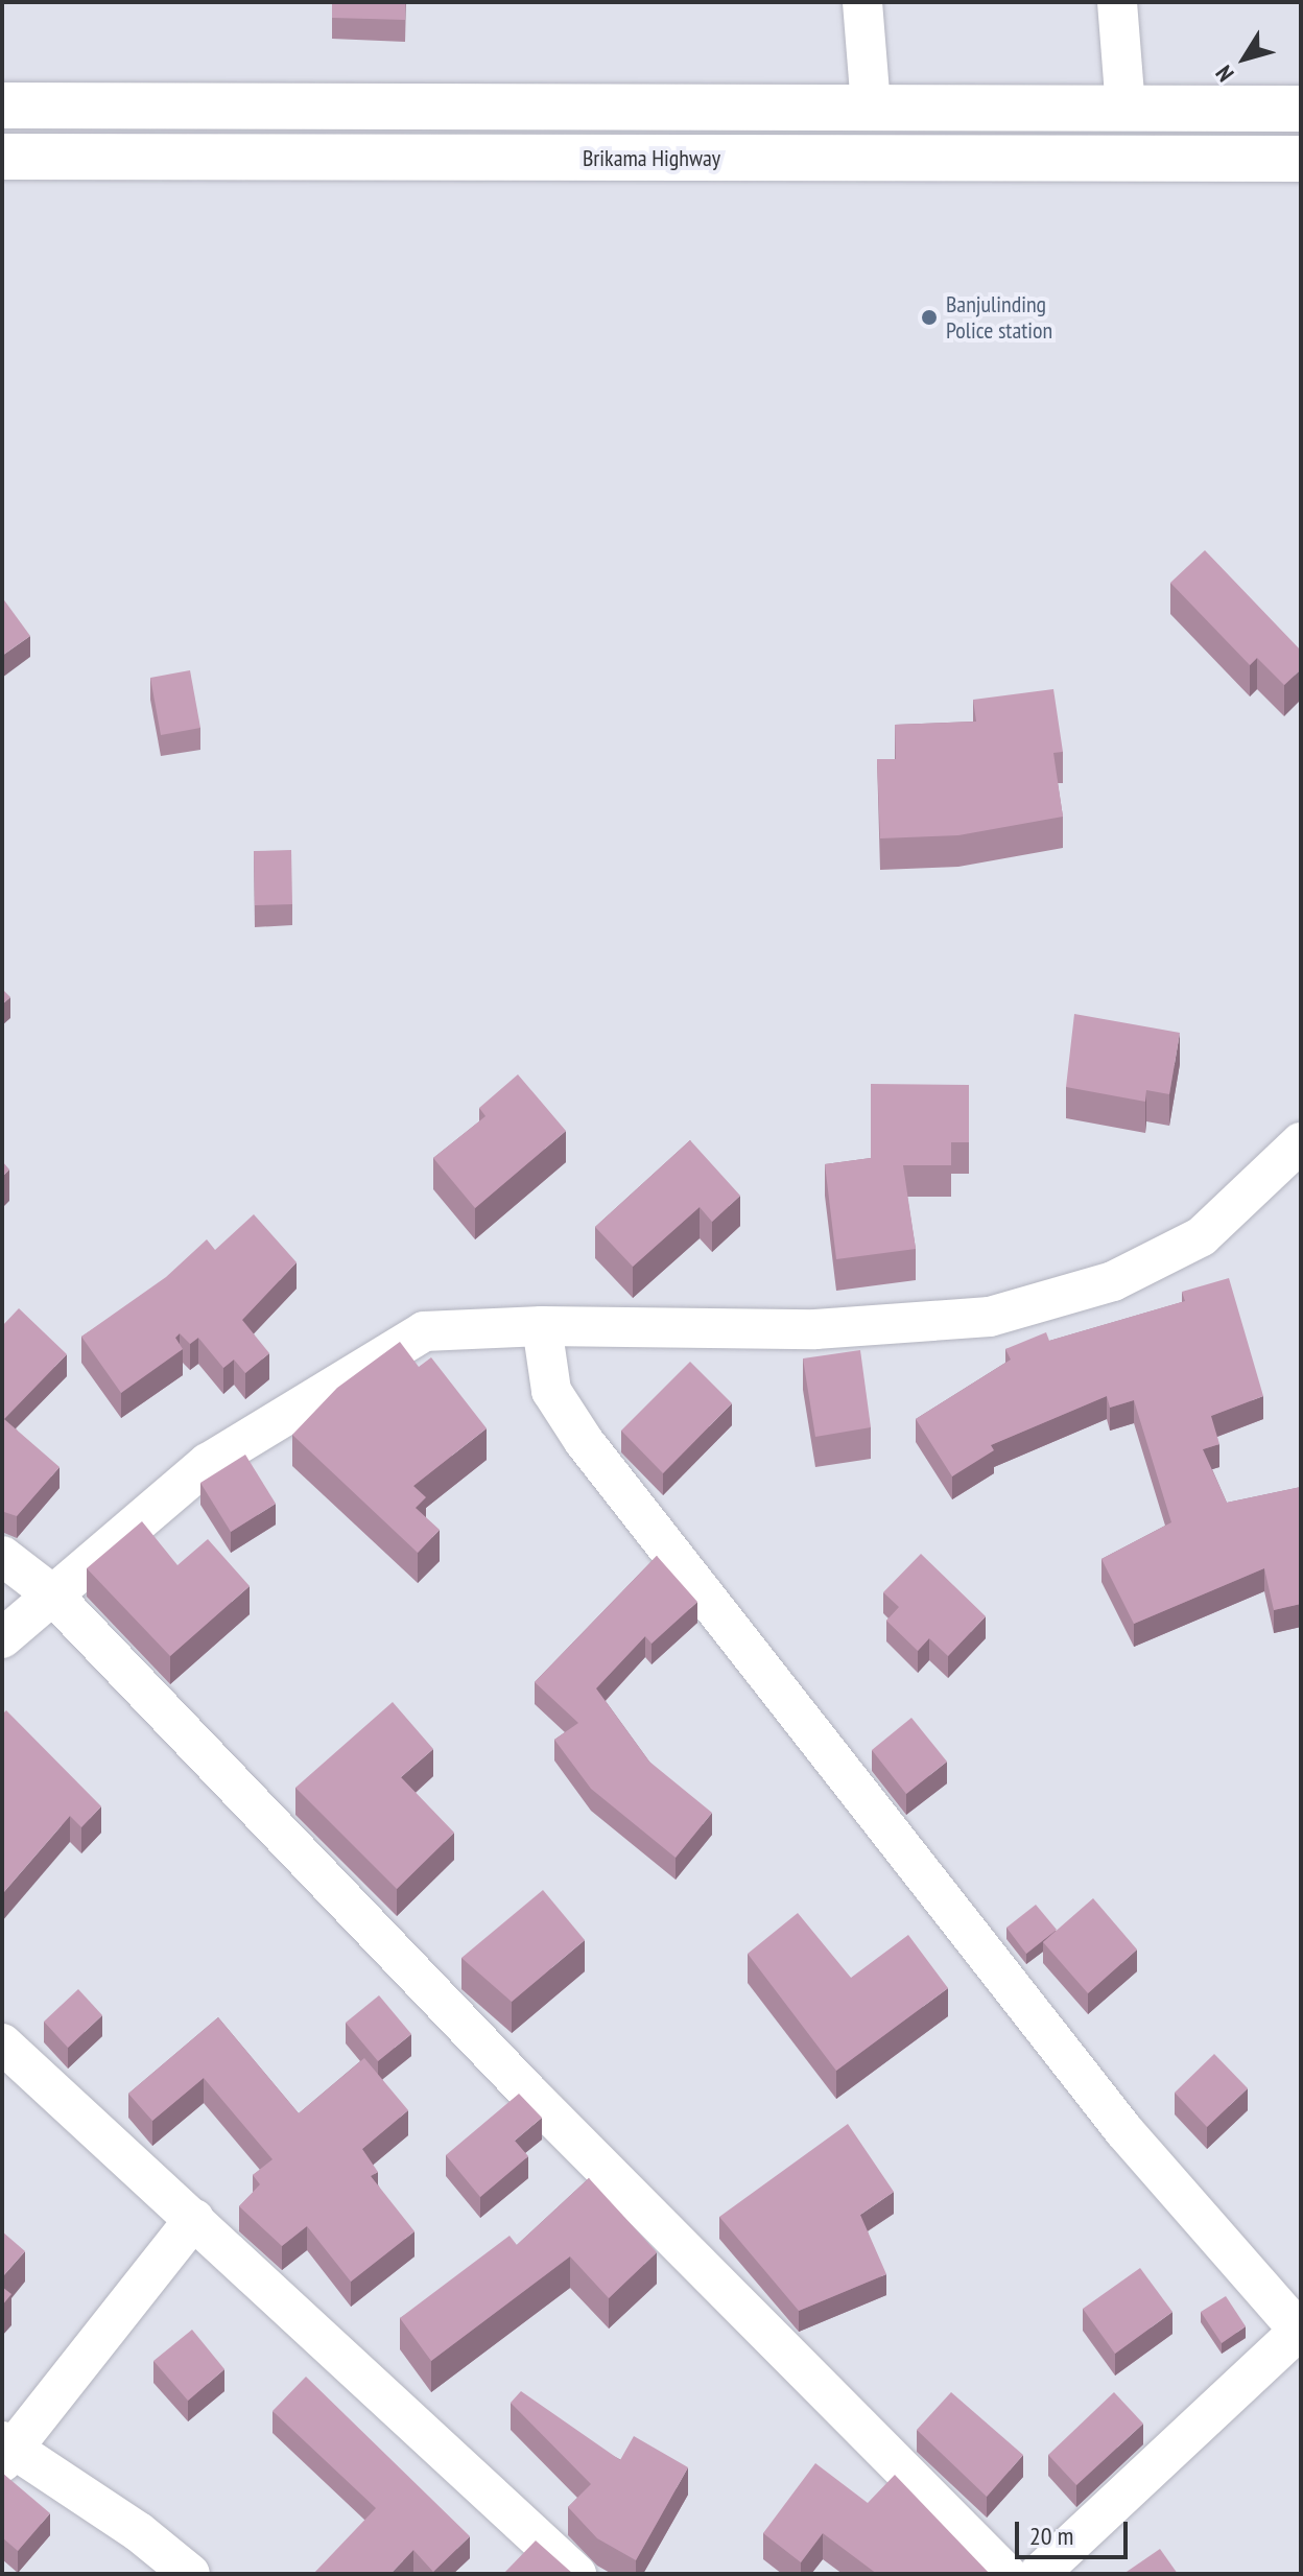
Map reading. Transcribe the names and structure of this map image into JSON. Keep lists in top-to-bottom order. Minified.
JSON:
{"streets":{"highway":["Brikama Highway"]},"places":["Banjulinding Police station"],"scale_bar":"20 m","north":"bottom left"}
